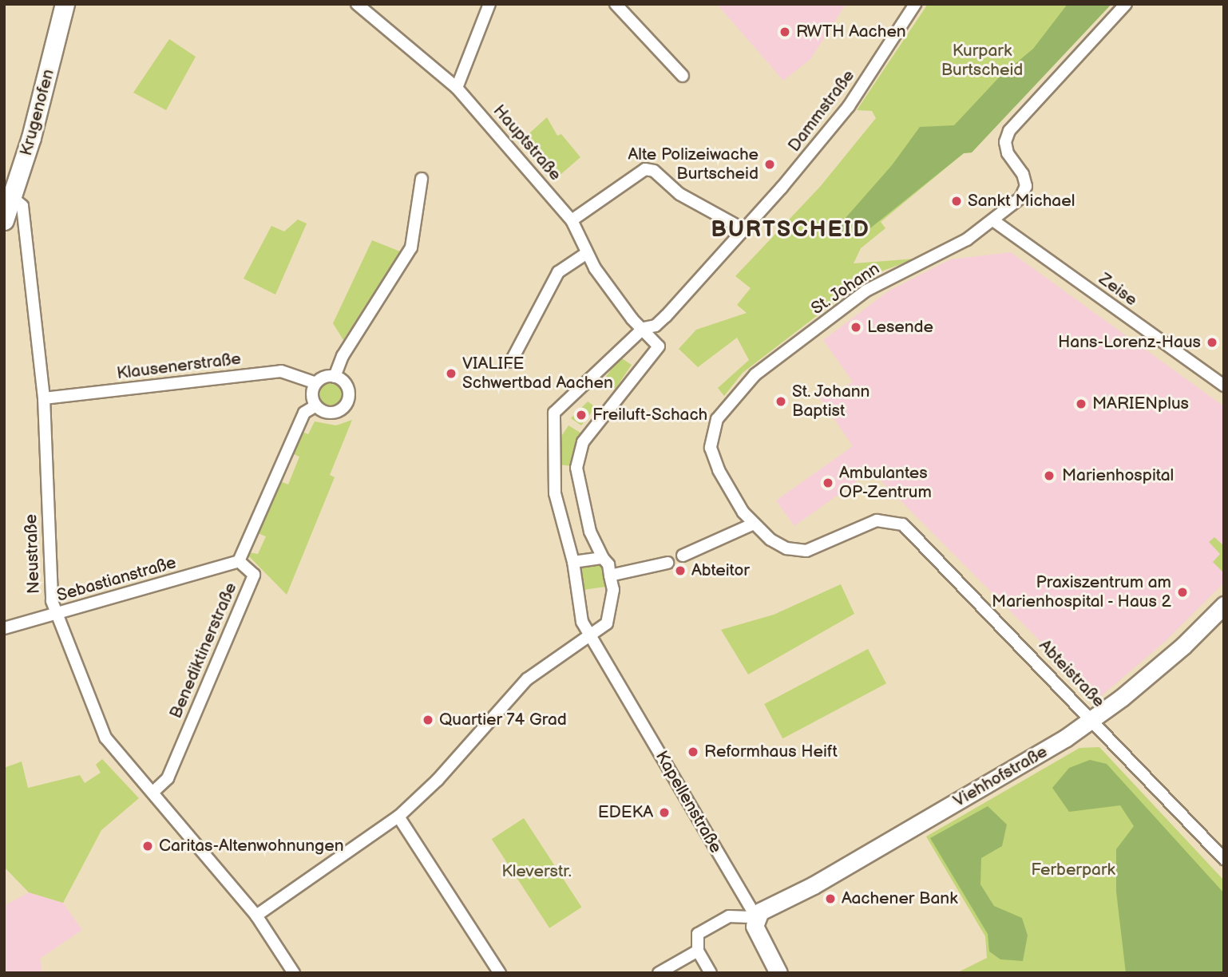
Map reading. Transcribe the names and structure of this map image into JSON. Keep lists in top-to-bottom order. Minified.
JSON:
{"streets":{"main road":["Krugenofen","Viehhofstraße","Kapellenstraße"],"street":["Dammstraße","Hauptstraße","St. Johann","Zeise","Klausenerstraße","Neustraße","Sebastianstraße","Benediktinerstraße","Abteistraße"]},"crossings":[["Dammstraße","Hauptstraße"],["Dammstraße","Kapellenstraße"],["Krugenofen","Neustraße"],["Hauptstraße","Kapellenstraße"],["St. Johann","Zeise"],["St. Johann","Abteistraße"],["Klausenerstraße","Neustraße"],["Klausenerstraße","Benediktinerstraße"],["Neustraße","Sebastianstraße"],["Neustraße","Benediktinerstraße"],["Sebastianstraße","Benediktinerstraße"],["Abteistraße","Viehhofstraße"],["Viehhofstraße","Kapellenstraße"]],"districts":["BURTSCHEID"],"parks":["Kurpark Burtscheid","Ferberpark","Kleverstr."],"places":["RWTH Aachen","Alte Polizeiwache Burtscheid","Sankt Michael","Lesende","Hans-Lorenz-Haus","VIALIFE Schwertbad Aachen","St. Johann Baptist","MARIENplus","Freiluft-Schach","Marienhospital","Ambulantes OP-Zentrum","Abteitor","Praxiszentrum am Marienhospital - Haus 2","Quartier 74 Grad","Reformhaus Heift","EDEKA","Caritas-Altenwohnungen","Aachener Bank"]}
